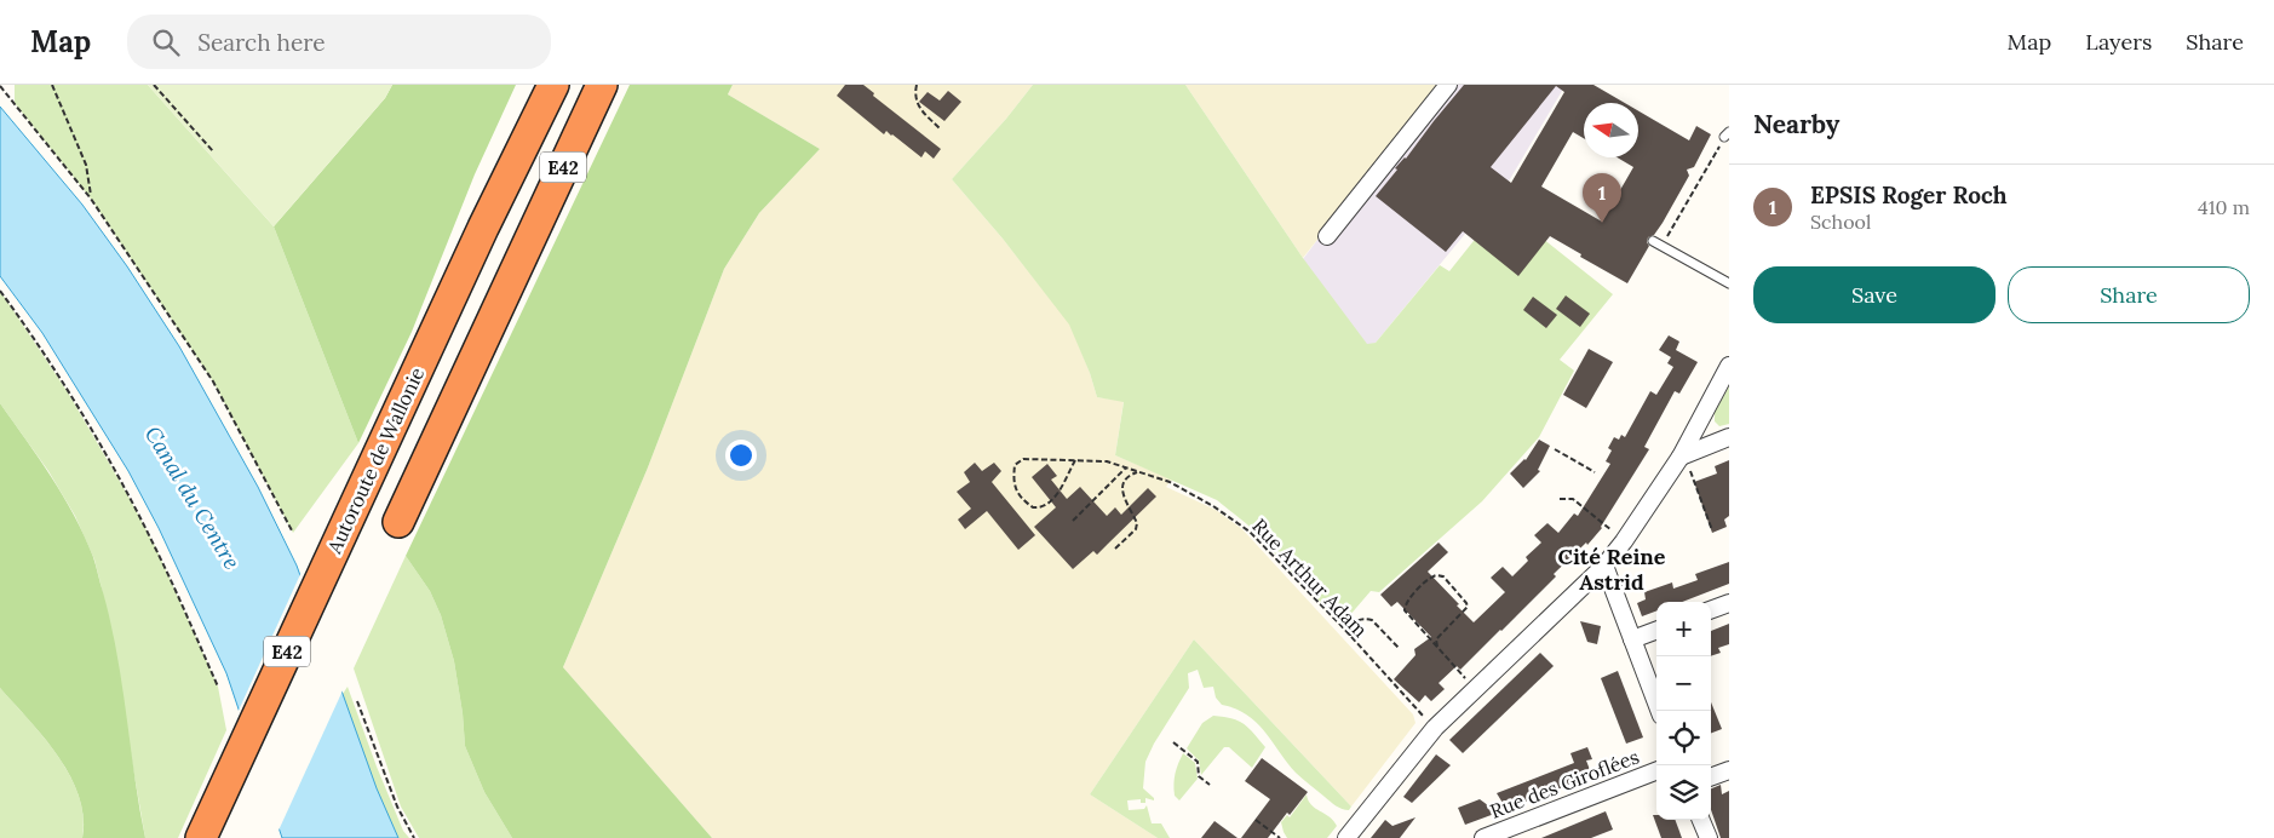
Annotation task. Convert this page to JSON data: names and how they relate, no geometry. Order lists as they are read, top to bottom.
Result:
{
  "streets": {
    "highway": ["E42", "Autoroute de Wallonie"],
    "street": ["Rue des Giroflées"],
    "path": ["Rue Arthur Adam"]
  },
  "districts": ["Cité Reine Astrid"],
  "water": ["Canal du Centre"],
  "north": "left",
  "page": {
    "header": "Map",
    "search": "Search here",
    "nav": ["Map", "Layers", "Share"],
    "heading": "Nearby",
    "list": [
      {
        "mark": "1",
        "name": "EPSIS Roger Roch",
        "note": "School",
        "value": "410 m"
      }
    ],
    "pins": "1",
    "buttons": ["Save", "Share"],
    "map_buttons": ["+", "−"]
  }
}
